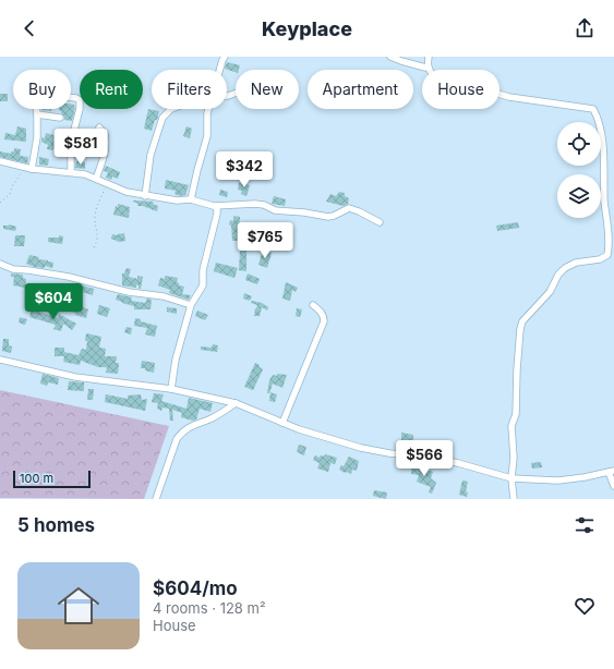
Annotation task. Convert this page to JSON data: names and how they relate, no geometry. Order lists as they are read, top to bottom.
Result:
{
  "scale_bar": "100 m",
  "page": {
    "header": "Keyplace",
    "chip": [
      "Buy",
      "Rent",
      "Filters",
      "New",
      "Apartment",
      "House"
    ],
    "price": [
      "$581",
      "$342",
      "$765",
      "$604",
      "$566"
    ],
    "scale": "100 m",
    "heading": "5 homes",
    "list": [
      {
        "name": "$604/mo",
        "note": "4 rooms · 128 m² · House"
      }
    ]
  }
}
